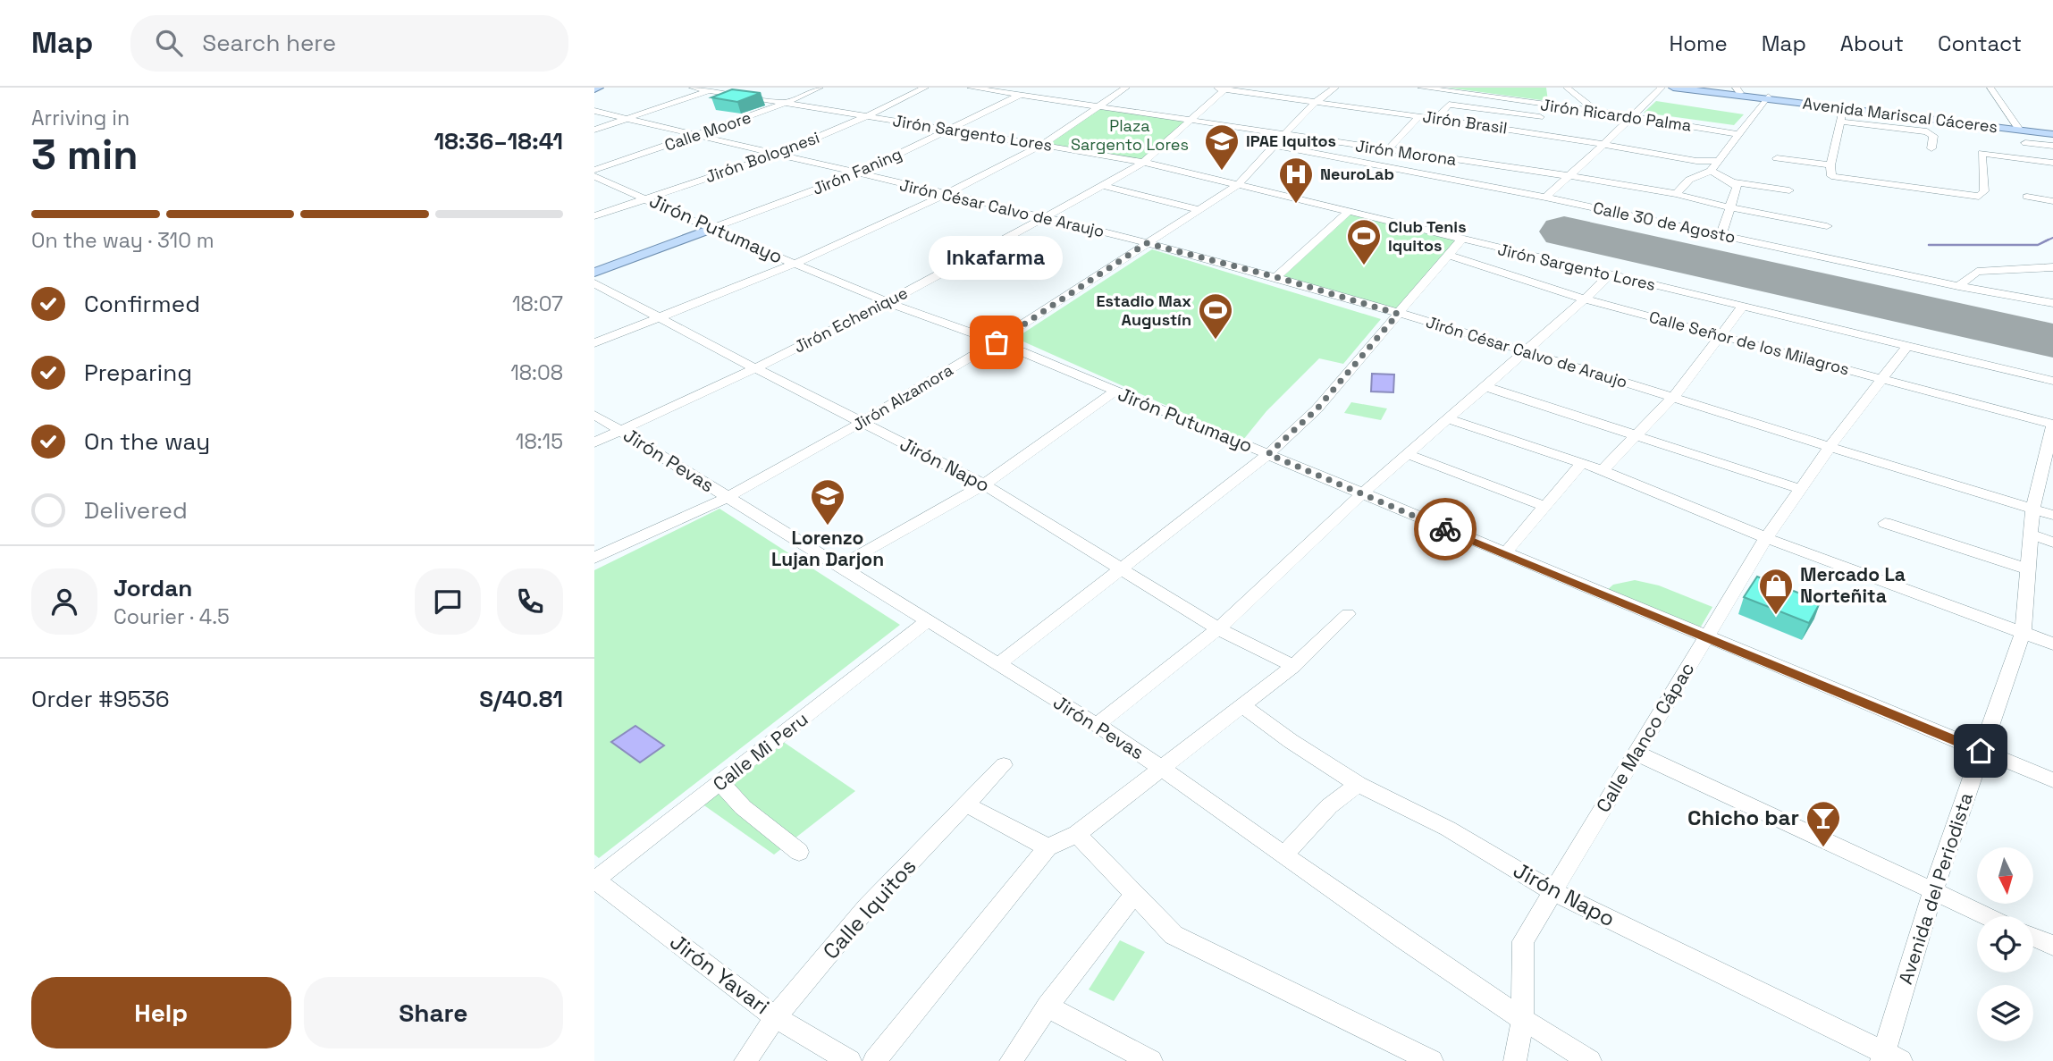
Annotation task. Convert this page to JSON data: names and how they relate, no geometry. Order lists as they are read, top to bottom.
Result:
{
  "streets": {
    "main road": ["Avenida Mariscal Cáceres"],
    "street": [
      "Jirón Ricardo Palma",
      "Jirón Brasil",
      "Calle Moore",
      "Jirón Sargento Lores",
      "Jirón Morona",
      "Jirón Bolognesi",
      "Jirón Faning",
      "Jirón César Calvo de Araujo",
      "Calle 30 de Agosto",
      "Jirón Putumayo",
      "Jirón Echenique",
      "Calle Señor de los Milagros",
      "Jirón Alzamora",
      "Jirón Pevas",
      "Jirón Napo",
      "Calle Manco Cápac",
      "Calle Mi Peru",
      "Avenida del Periodista",
      "Calle Iquitos",
      "Jirón Yavari"
    ]
  },
  "crossings": [
    ["Jirón Brasil", "Jirón Echenique"],
    ["Jirón Brasil", "Jirón Alzamora"],
    ["Calle Moore", "Jirón Sargento Lores"],
    ["Calle Moore", "Jirón César Calvo de Araujo"],
    ["Jirón Sargento Lores", "Jirón Bolognesi"],
    ["Jirón Sargento Lores", "Jirón Faning"],
    ["Jirón Sargento Lores", "Jirón Echenique"],
    ["Jirón Sargento Lores", "Jirón Alzamora"],
    ["Jirón Sargento Lores", "Calle Manco Cápac"],
    ["Jirón Morona", "Jirón Faning"],
    ["Jirón Morona", "Jirón Echenique"],
    ["Jirón Morona", "Jirón Alzamora"],
    ["Jirón Bolognesi", "Jirón César Calvo de Araujo"],
    ["Jirón Bolognesi", "Jirón Putumayo"],
    ["Jirón Faning", "Jirón César Calvo de Araujo"],
    ["Jirón Faning", "Jirón Putumayo"],
    ["Jirón César Calvo de Araujo", "Jirón Echenique"],
    ["Jirón César Calvo de Araujo", "Jirón Alzamora"],
    ["Jirón César Calvo de Araujo", "Calle Manco Cápac"],
    ["Jirón César Calvo de Araujo", "Avenida del Periodista"],
    ["Calle 30 de Agosto", "Jirón Alzamora"],
    ["Jirón Putumayo", "Jirón Echenique"],
    ["Jirón Putumayo", "Jirón Alzamora"],
    ["Jirón Putumayo", "Calle Manco Cápac"],
    ["Jirón Putumayo", "Avenida del Periodista"],
    ["Jirón Echenique", "Jirón Pevas"],
    ["Jirón Echenique", "Jirón Napo"],
    ["Calle Señor de los Milagros", "Calle Manco Cápac"],
    ["Calle Señor de los Milagros", "Avenida del Periodista"],
    ["Jirón Alzamora", "Jirón Pevas"],
    ["Jirón Alzamora", "Jirón Napo"],
    ["Jirón Pevas", "Calle Manco Cápac"],
    ["Jirón Pevas", "Calle Mi Peru"],
    ["Jirón Napo", "Calle Manco Cápac"],
    ["Jirón Napo", "Avenida del Periodista"],
    ["Calle Mi Peru", "Jirón Yavari"],
    ["Calle Iquitos", "Jirón Yavari"]
  ],
  "parks": ["Plaza Sargento Lores"],
  "places": {
    "school or university": ["IPAE Iquitos", "Lorenzo Lujan Darjon"],
    "hospital": ["NeuroLab"],
    "sports": ["Club Tenis Iquitos", "Estadio Max Augustín"],
    "other": ["Inkafarma"],
    "shop": ["Mercado La Norteñita"],
    "bar": ["Chicho bar"]
  },
  "north": "bottom",
  "page": {
    "header": "Map",
    "search": "Search here",
    "nav": [
      "Home",
      "Map",
      "About",
      "Contact"
    ],
    "heading": ["3 min", "Arriving in", "18:36–18:41"],
    "panel": [
      "Jordan",
      "Courier · 4.5",
      "Order #9536",
      "S/40.81"
    ],
    "bar": "On the way · 310 m",
    "bubble": "Inkafarma",
    "list": [
      ["Confirmed", "18:07"],
      ["Preparing", "18:08"],
      ["On the way", "18:15"],
      "Delivered"
    ],
    "buttons": ["Help", "Share"]
  }
}
